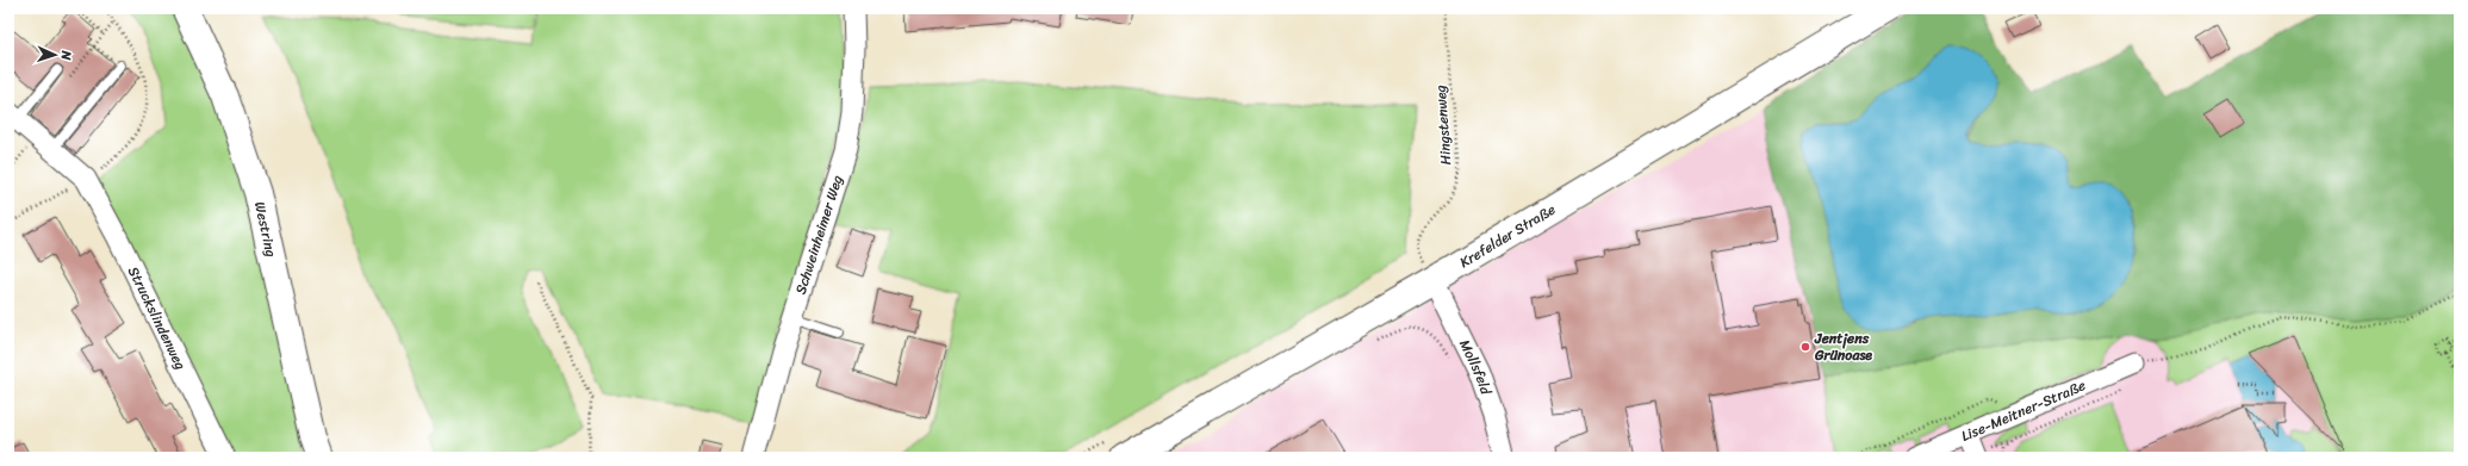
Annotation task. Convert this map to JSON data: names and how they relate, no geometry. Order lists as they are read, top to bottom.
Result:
{
  "streets": {
    "main road": ["Westring", "Krefelder Straße"],
    "street": [
      "Schweinheimer Weg",
      "Struckslindenweg",
      "Mollsfeld",
      "Lise-Meitner-Straße"
    ],
    "path": ["Hingstenweg"]
  },
  "crossings": [
    ["Hingstenweg", "Krefelder Straße"],
    ["Hingstenweg", "Mollsfeld"],
    ["Krefelder Straße", "Mollsfeld"]
  ],
  "places": ["Jentjens Grünoase"],
  "north": "right"
}
